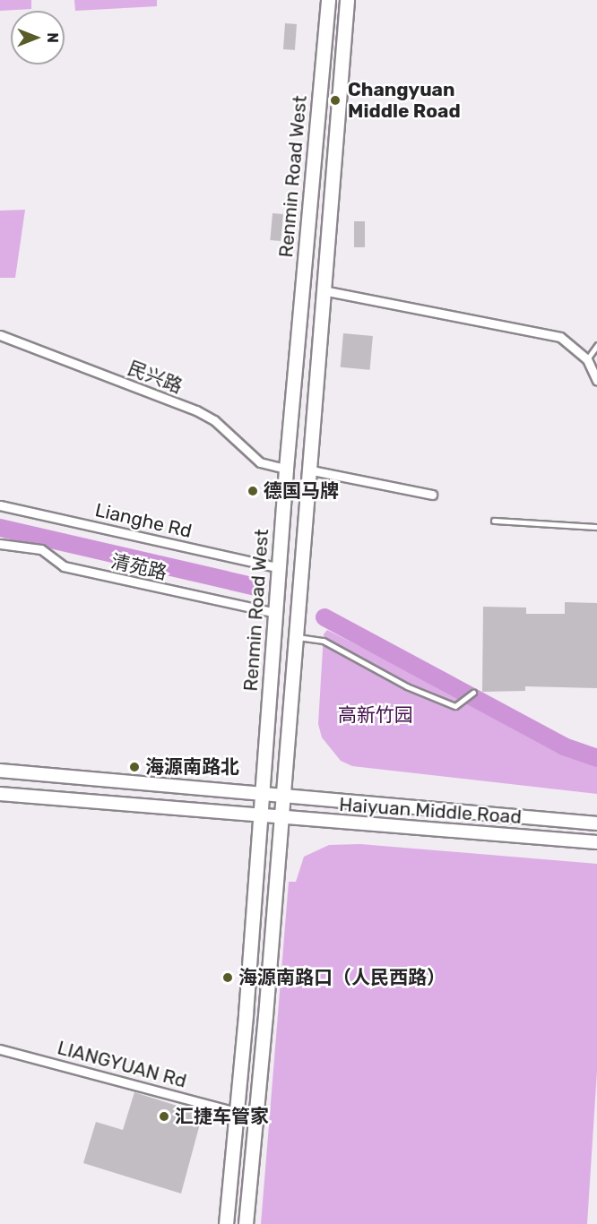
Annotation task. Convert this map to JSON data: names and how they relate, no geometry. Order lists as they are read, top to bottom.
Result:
{
  "streets": {
    "main road": ["Renmin Road West", "Haiyuan Middle Road"],
    "street": [
      "民兴路",
      "Lianghe Rd",
      "清苑路",
      "LIANGYUAN Rd"
    ]
  },
  "crossings": [
    ["Renmin Road West", "民兴路"],
    ["Renmin Road West", "Lianghe Rd"],
    ["Renmin Road West", "清苑路"],
    ["Renmin Road West", "Haiyuan Middle Road"],
    ["Renmin Road West", "LIANGYUAN Rd"]
  ],
  "parks": ["高新竹园"],
  "places": [
    "Changyuan Middle Road",
    "德国马牌",
    "海源南路北",
    "海源南路口（人民西路）",
    "汇捷车管家"
  ],
  "north": "right"
}
